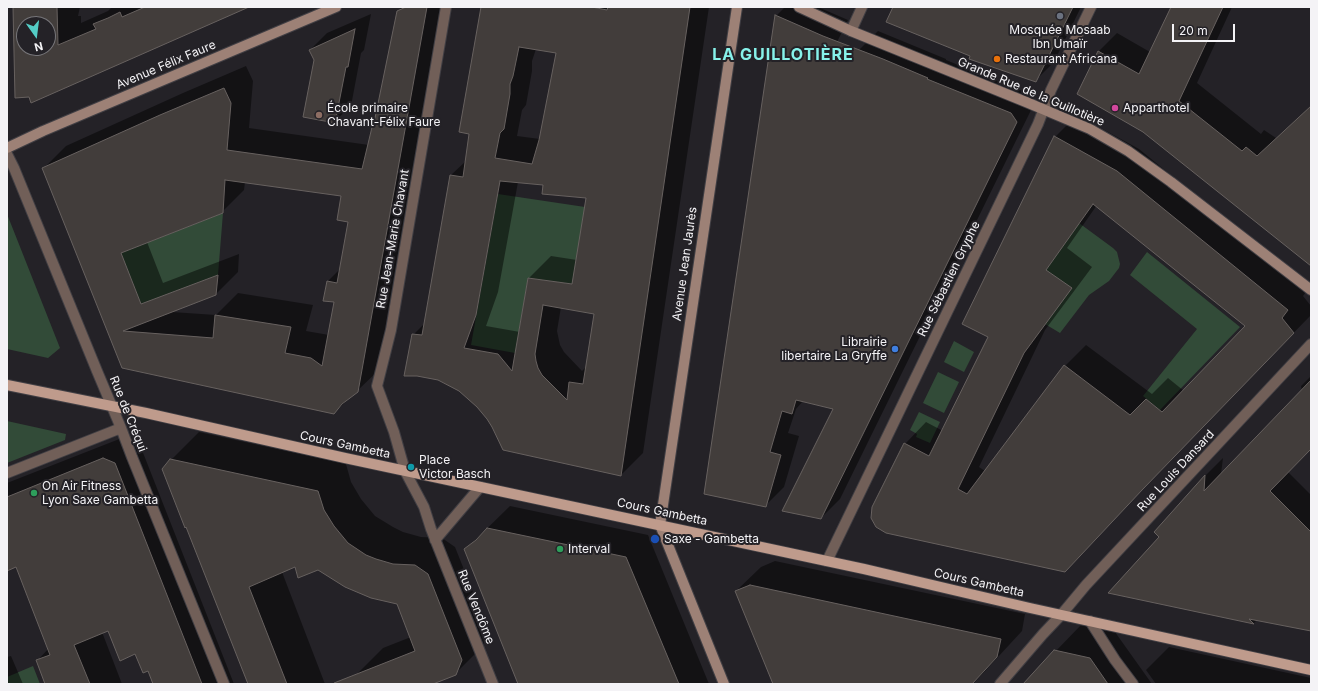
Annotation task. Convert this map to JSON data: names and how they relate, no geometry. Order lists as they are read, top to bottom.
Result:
{
  "streets": {
    "main road": [
      "Avenue Félix Faure",
      "Grande Rue de la Guillotière",
      "Avenue Jean Jaurès",
      "Cours Gambetta"
    ],
    "street": [
      "Rue Jean-Marie Chavant",
      "Rue Sébastien Gryphe",
      "Rue de Créqui",
      "Rue Louis Dansard",
      "Rue Vendôme"
    ]
  },
  "crossings": [
    ["Grande Rue de la Guillotière", "Rue Sébastien Gryphe"],
    ["Rue Jean-Marie Chavant", "Cours Gambetta"],
    ["Rue Jean-Marie Chavant", "Rue Vendôme"],
    ["Avenue Jean Jaurès", "Cours Gambetta"],
    ["Rue Sébastien Gryphe", "Cours Gambetta"],
    ["Rue de Créqui", "Cours Gambetta"],
    ["Cours Gambetta", "Rue Louis Dansard"],
    ["Cours Gambetta", "Rue Vendôme"]
  ],
  "districts": ["LA GUILLOTIÈRE"],
  "places": [
    "Mosquée Mosaab Ibn Umaïr",
    "Restaurant Africana",
    "Apparthotel",
    "École primaire Chavant-Félix Faure",
    "Librairie libertaire La Gryffe",
    "Place Victor Basch",
    "On Air Fitness Lyon Saxe Gambetta",
    "Saxe - Gambetta",
    "Interval"
  ],
  "scale_bar": "20 m",
  "north": "bottom"
}
